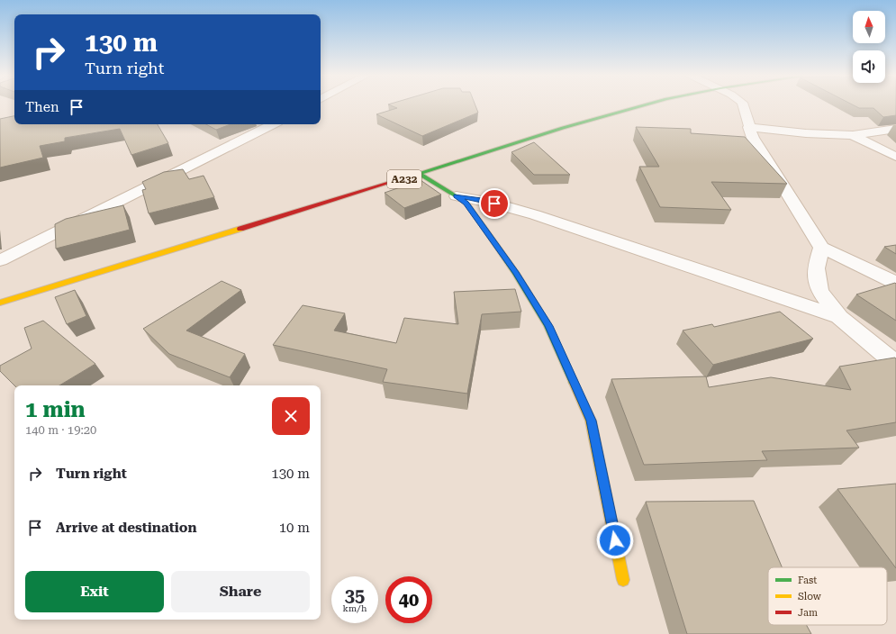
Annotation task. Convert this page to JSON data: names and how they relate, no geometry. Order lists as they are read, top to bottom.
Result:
{
  "streets": {
    "main road": ["A232"]
  },
  "legend": ["Fast", "Slow", "Jam"],
  "north": "top",
  "page": {
    "turn": ["130 m", "Turn right"],
    "then": "Then",
    "heading": ["1 min", "140 m · 19:20"],
    "list": [
      {
        "name": "Turn right",
        "value": "130 m"
      },
      {
        "name": "Arrive at destination",
        "value": "10 m"
      }
    ],
    "buttons": ["Exit", "Share"],
    "speed": "35 km/h",
    "limit": "40"
  }
}
